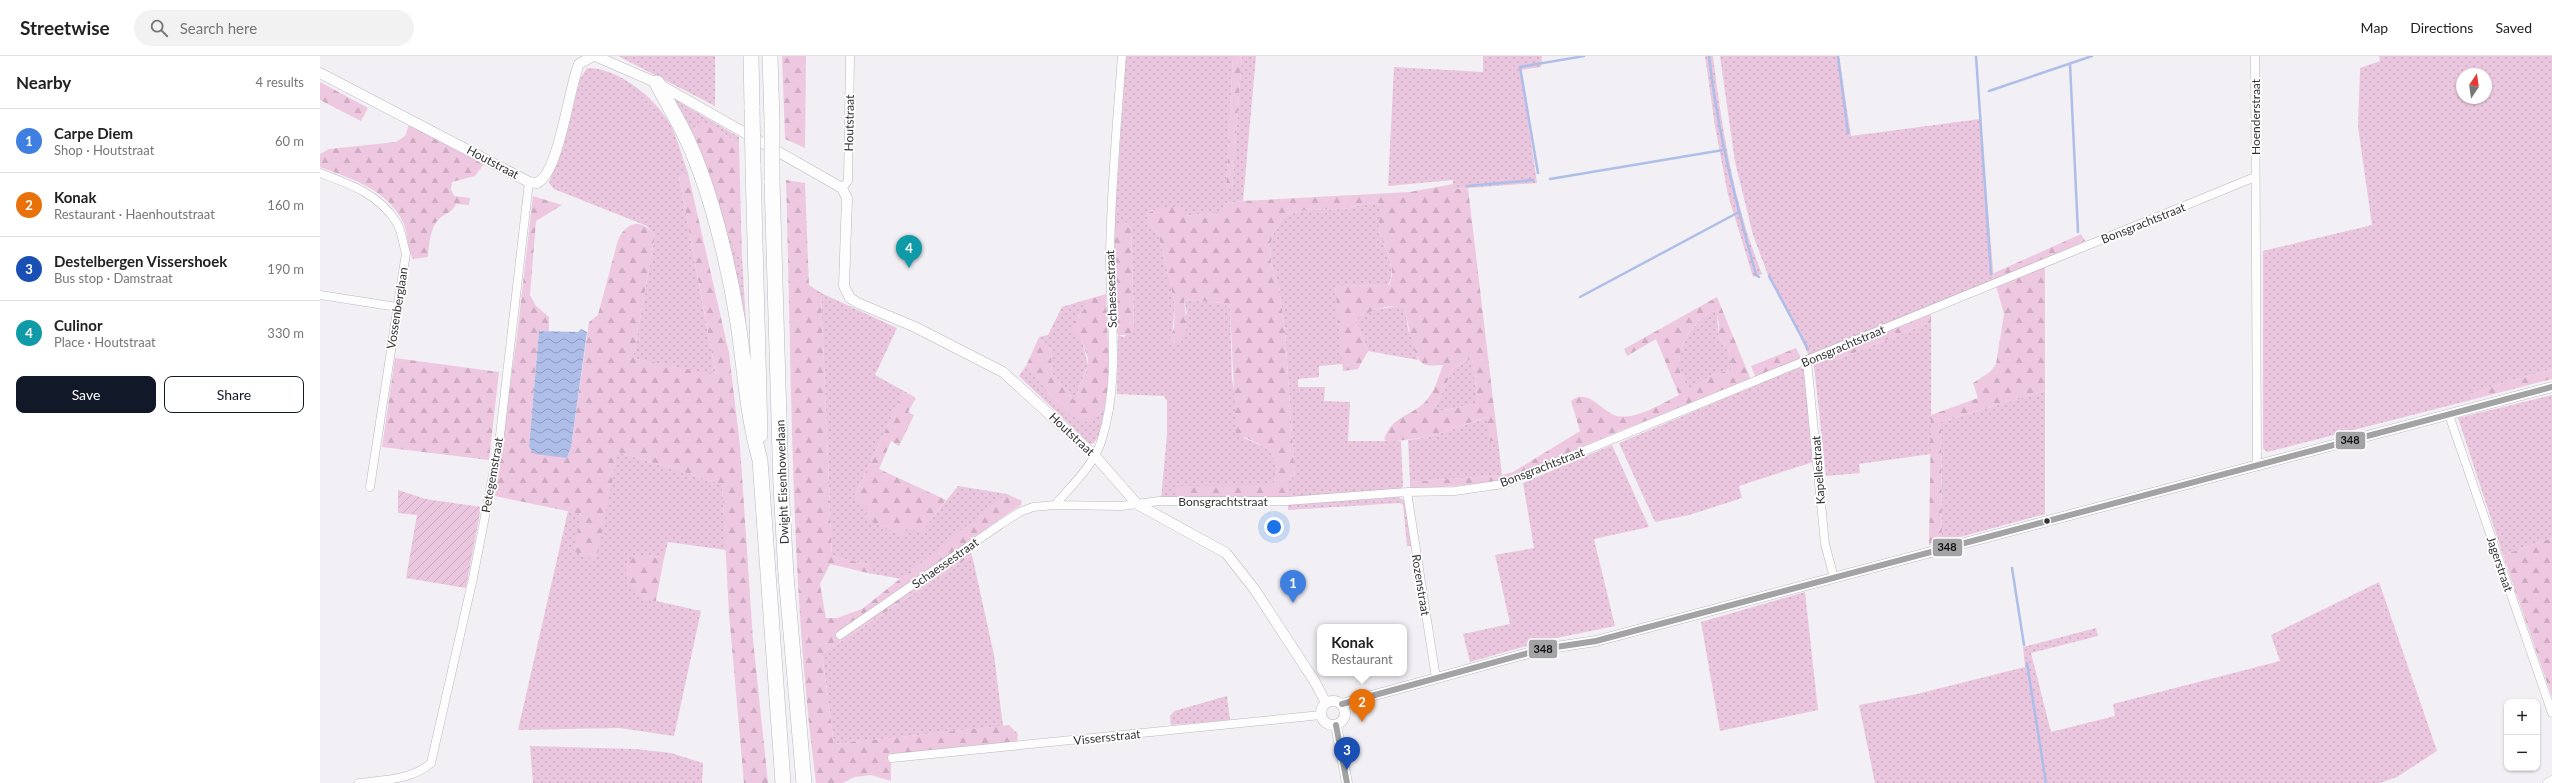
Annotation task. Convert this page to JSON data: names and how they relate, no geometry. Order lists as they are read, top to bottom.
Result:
{
  "streets": {
    "highway": ["Dwight Eisenhowerlaan"],
    "street": [
      "Hoenderstraat",
      "Houtstraat",
      "Bonsgrachtstraat",
      "Schaessestraat",
      "Vossenberglaan",
      "Kapellestraat",
      "Petegemstraat",
      "Jagerstraat",
      "Rozenstraat",
      "Vissersstraat"
    ]
  },
  "crossings": [
    ["Hoenderstraat", "Bonsgrachtstraat"],
    ["Houtstraat", "Bonsgrachtstraat"],
    ["Houtstraat", "Schaessestraat"],
    ["Houtstraat", "Petegemstraat"],
    ["Houtstraat", "Vissersstraat"],
    ["Bonsgrachtstraat", "Schaessestraat"],
    ["Bonsgrachtstraat", "Kapellestraat"],
    ["Bonsgrachtstraat", "Rozenstraat"]
  ],
  "lines": ["transit line 348"],
  "north": "top",
  "page": {
    "header": "Streetwise",
    "search": "Search here",
    "nav": ["Map", "Directions", "Saved"],
    "heading": ["Nearby", "4 results"],
    "list": [
      {
        "mark": "1",
        "name": "Carpe Diem",
        "note": "Shop · Houtstraat",
        "value": "60 m"
      },
      {
        "mark": "2",
        "name": "Konak",
        "note": "Restaurant · Haenhoutstraat",
        "value": "160 m"
      },
      {
        "mark": "3",
        "name": "Destelbergen Vissershoek",
        "note": "Bus stop · Damstraat",
        "value": "190 m"
      },
      {
        "mark": "4",
        "name": "Culinor",
        "note": "Place · Houtstraat",
        "value": "330 m"
      }
    ],
    "pins": [
      "4",
      "1",
      "2",
      "3"
    ],
    "buttons": ["Save", "Share"],
    "popup": ["Konak", "Restaurant"],
    "map_buttons": ["+", "−"]
  }
}
